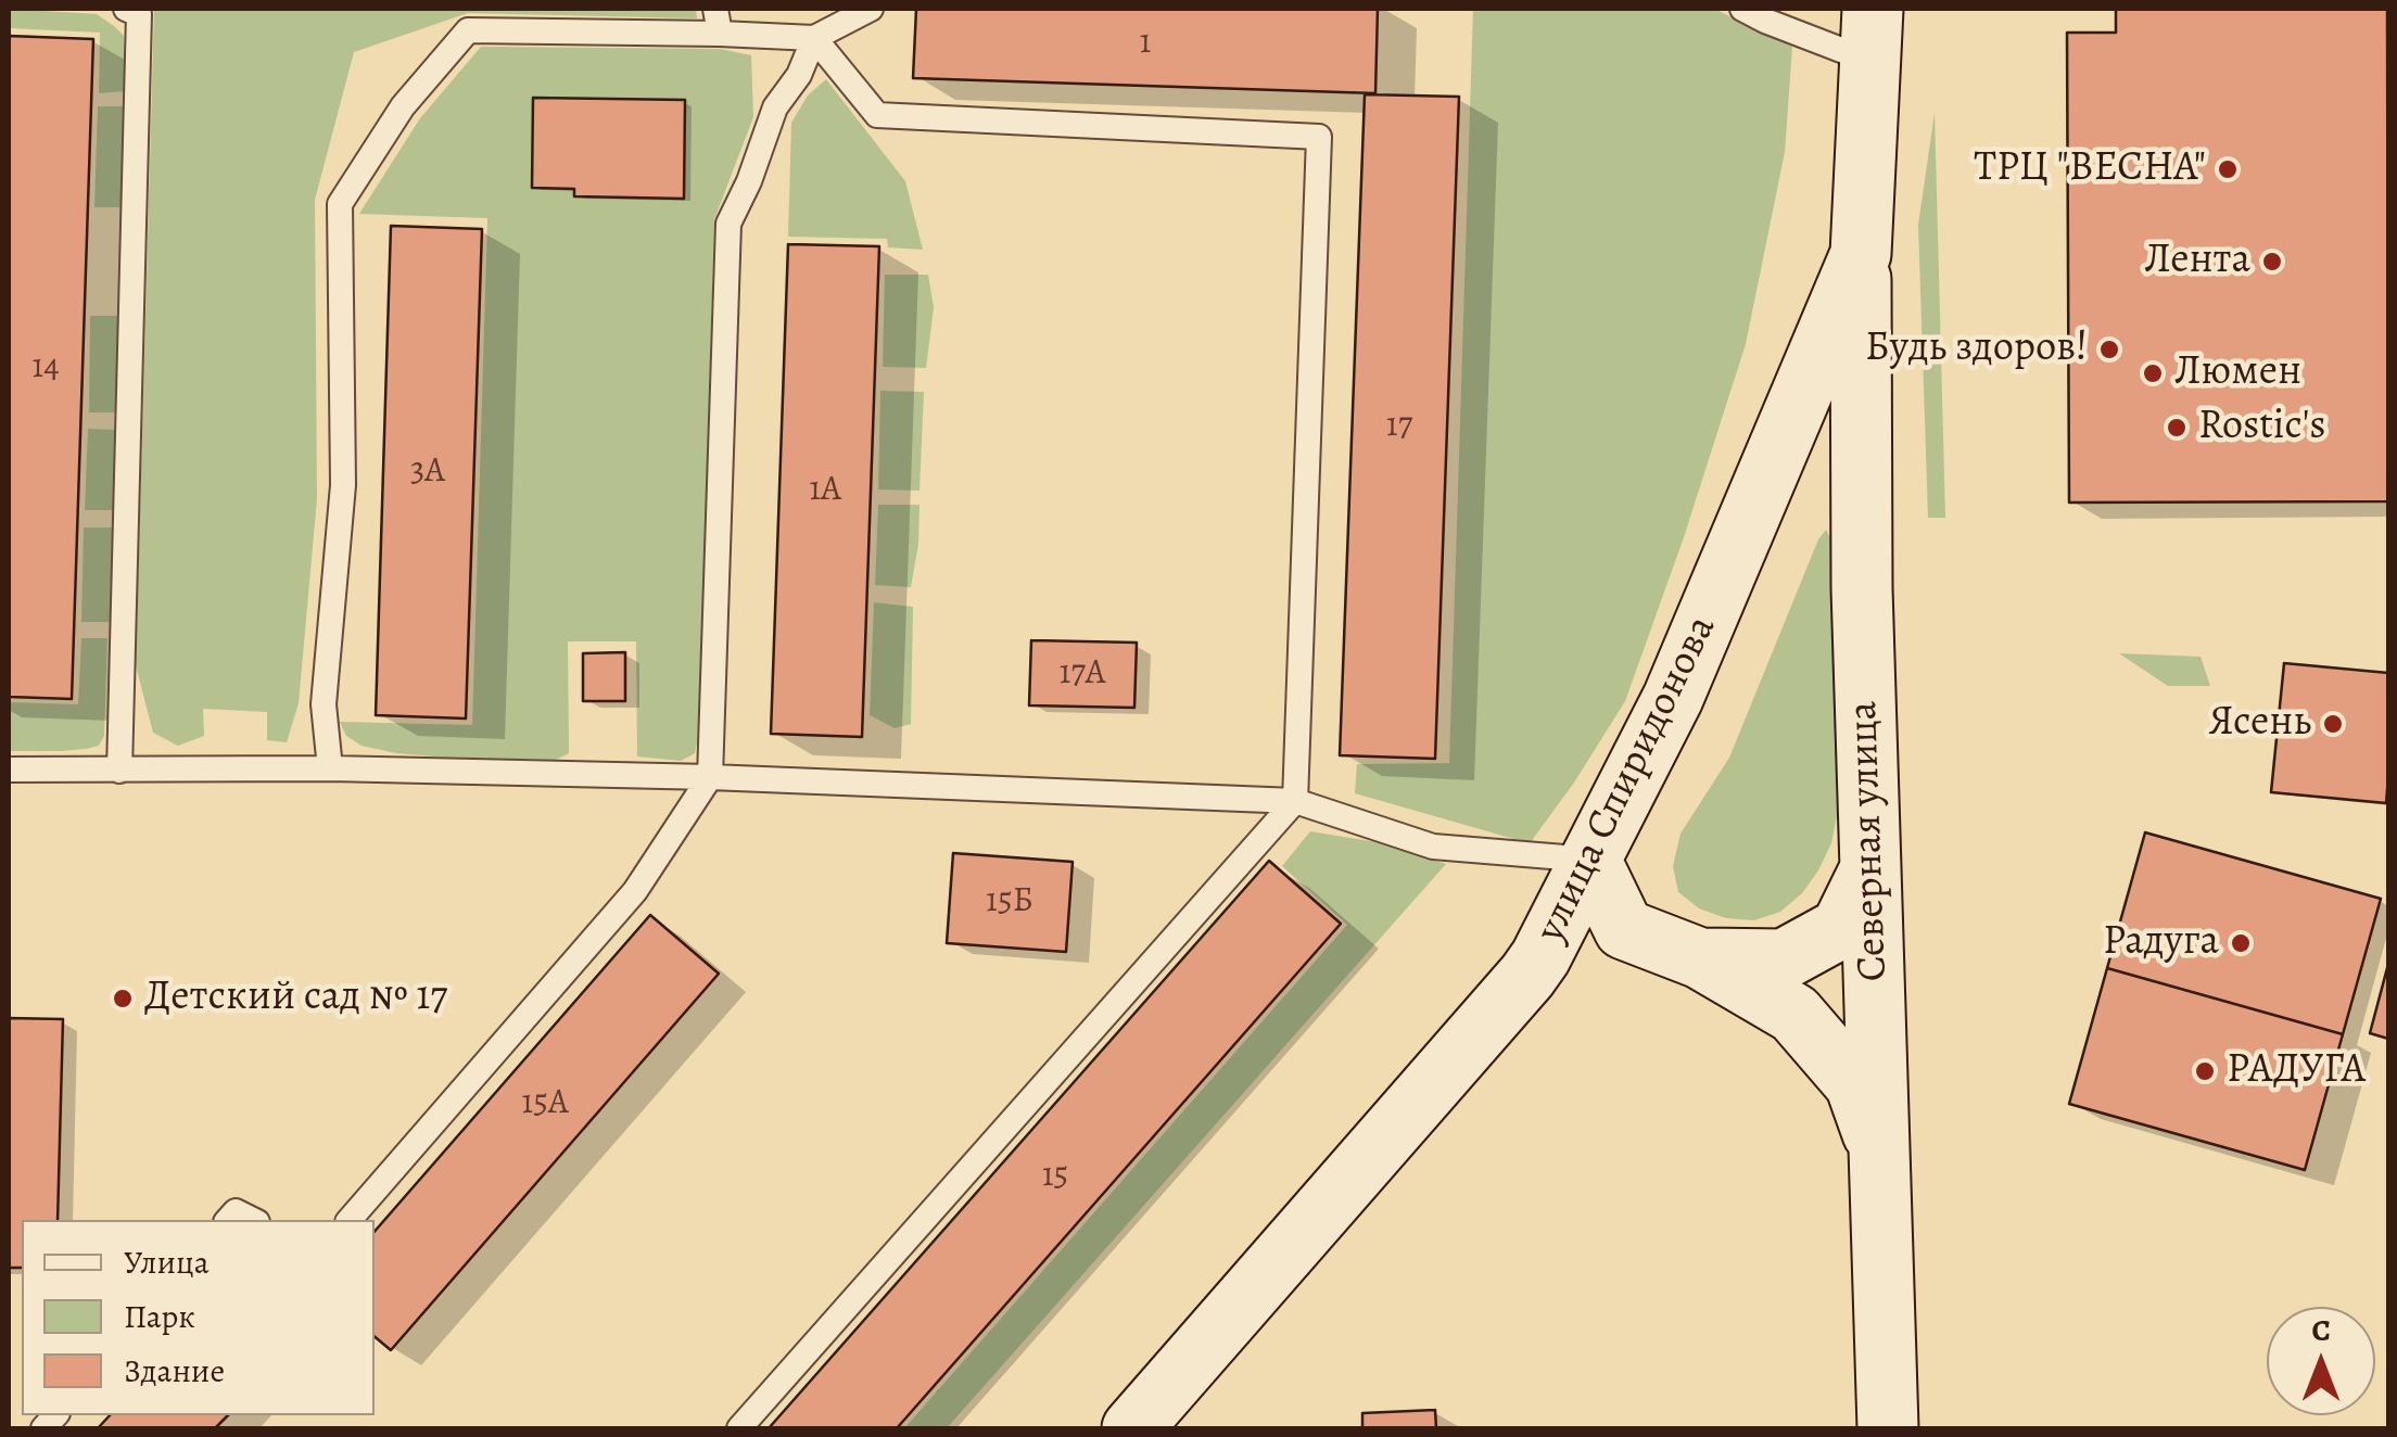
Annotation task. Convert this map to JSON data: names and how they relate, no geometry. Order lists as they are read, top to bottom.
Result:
{
  "streets": {
    "street": ["улица Спиридонова", "Северная улица"]
  },
  "crossings": [
    ["улица Спиридонова", "Северная улица"]
  ],
  "places": [
    "ТРЦ \"ВЕСНА\"",
    "Лента",
    "Будь здоров!",
    "Люмен",
    "Rostic's",
    "Ясень",
    "Радуга",
    "Детский сад № 17",
    "РАДУГА"
  ],
  "house_numbers": [
    "1",
    "14",
    "17",
    "3А",
    "1А",
    "17А",
    "15Б",
    "15А",
    "15"
  ],
  "legend": ["Улица", "Парк", "Здание"],
  "north": "top"
}
